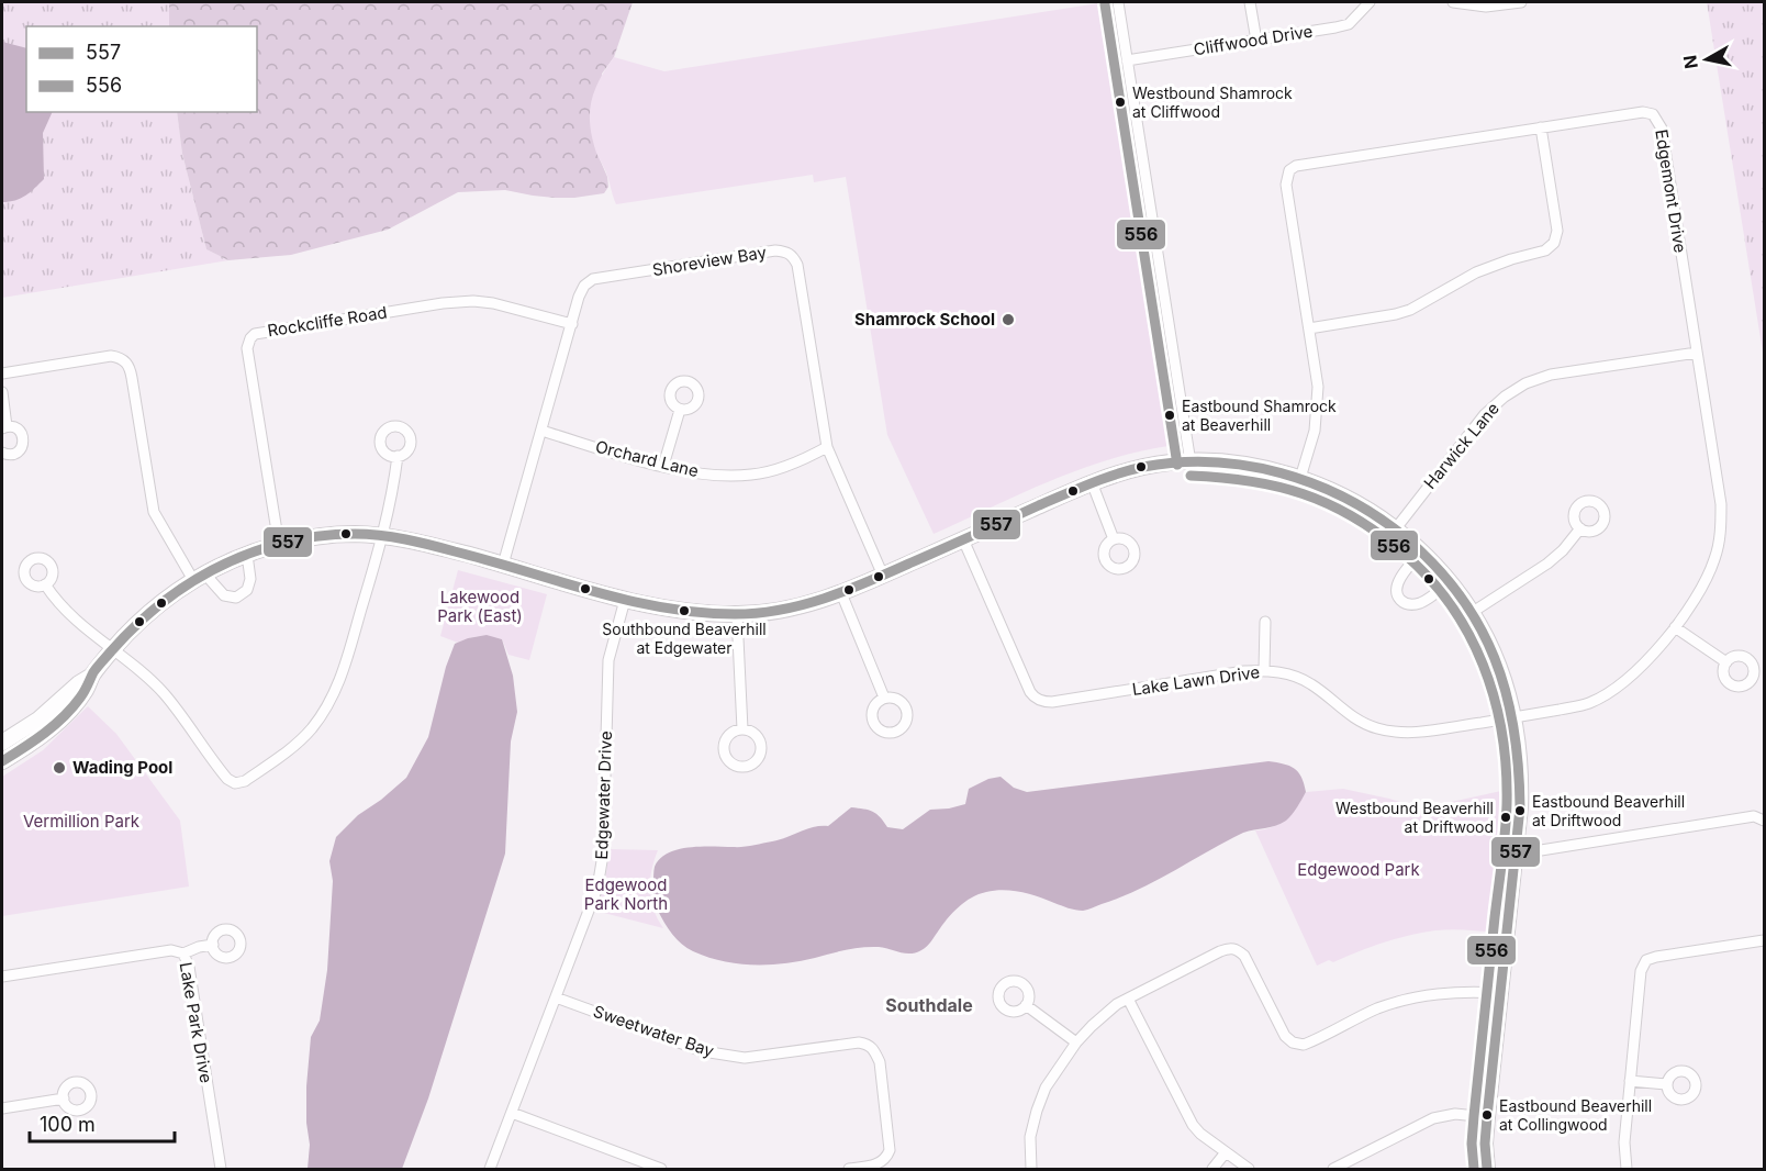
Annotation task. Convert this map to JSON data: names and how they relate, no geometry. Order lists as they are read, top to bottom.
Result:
{
  "streets": {
    "street": [
      "Cliffwood Drive",
      "Edgemont Drive",
      "Shoreview Bay",
      "Rockcliffe Road",
      "Harwick Lane",
      "Orchard Lane",
      "Lake Lawn Drive",
      "Edgewater Drive",
      "Lake Park Drive",
      "Sweetwater Bay"
    ]
  },
  "crossings": [
    ["Edgemont Drive", "Harwick Lane"],
    ["Edgemont Drive", "Lake Lawn Drive"],
    ["Shoreview Bay", "Rockcliffe Road"],
    ["Shoreview Bay", "Orchard Lane"],
    ["Edgewater Drive", "Sweetwater Bay"]
  ],
  "districts": ["Southdale"],
  "parks": [
    "Lakewood Park (East)",
    "Vermillion Park",
    "Edgewood Park",
    "Edgewood Park North"
  ],
  "places": [
    "Westbound Shamrock at Cliffwood",
    "Shamrock School",
    "Eastbound Shamrock at Beaverhill",
    "Southbound Beaverhill at Edgewater",
    "Wading Pool",
    "Eastbound Beaverhill at Driftwood",
    "Westbound Beaverhill at Driftwood",
    "Eastbound Beaverhill at Collingwood"
  ],
  "lines": ["transit line 556", "transit line 557"],
  "legend": ["557", "556"],
  "scale_bar": "100 m",
  "north": "left"
}
